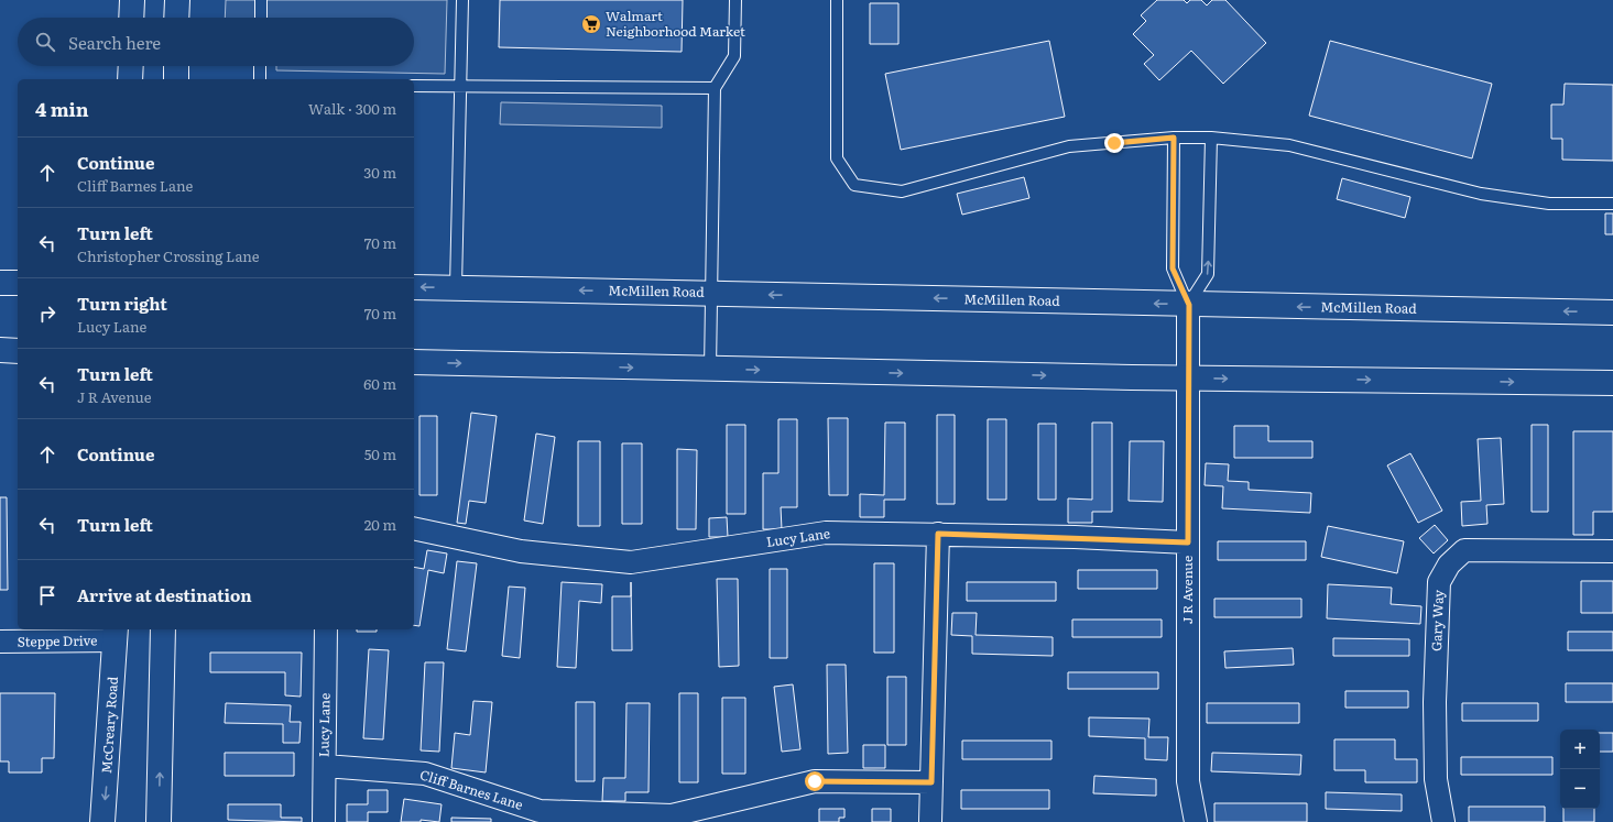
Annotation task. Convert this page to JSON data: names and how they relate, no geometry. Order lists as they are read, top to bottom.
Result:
{
  "streets": {
    "main road": ["McMillen Road", "McCreary Road"],
    "street": [
      "Lucy Lane",
      "J R Avenue",
      "Gary Way",
      "Steppe Drive",
      "Cliff Barnes Lane"
    ]
  },
  "crossings": [
    ["McMillen Road", "J R Avenue"],
    ["Lucy Lane", "J R Avenue"],
    ["Lucy Lane", "Cliff Barnes Lane"],
    ["Steppe Drive", "McCreary Road"]
  ],
  "places": {
    "supermarket": ["Walmart Neighborhood Market"]
  },
  "page": {
    "search": "Search here",
    "heading": ["4 min", "Walk · 300 m"],
    "list": [
      ["Continue", "Cliff Barnes Lane", "30 m"],
      ["Turn left", "Christopher Crossing Lane", "70 m"],
      ["Turn right", "Lucy Lane", "70 m"],
      ["Turn left", "J R Avenue", "60 m"],
      ["Continue", "50 m"],
      ["Turn left", "20 m"],
      "Arrive at destination"
    ],
    "map_buttons": ["+", "−"]
  }
}
